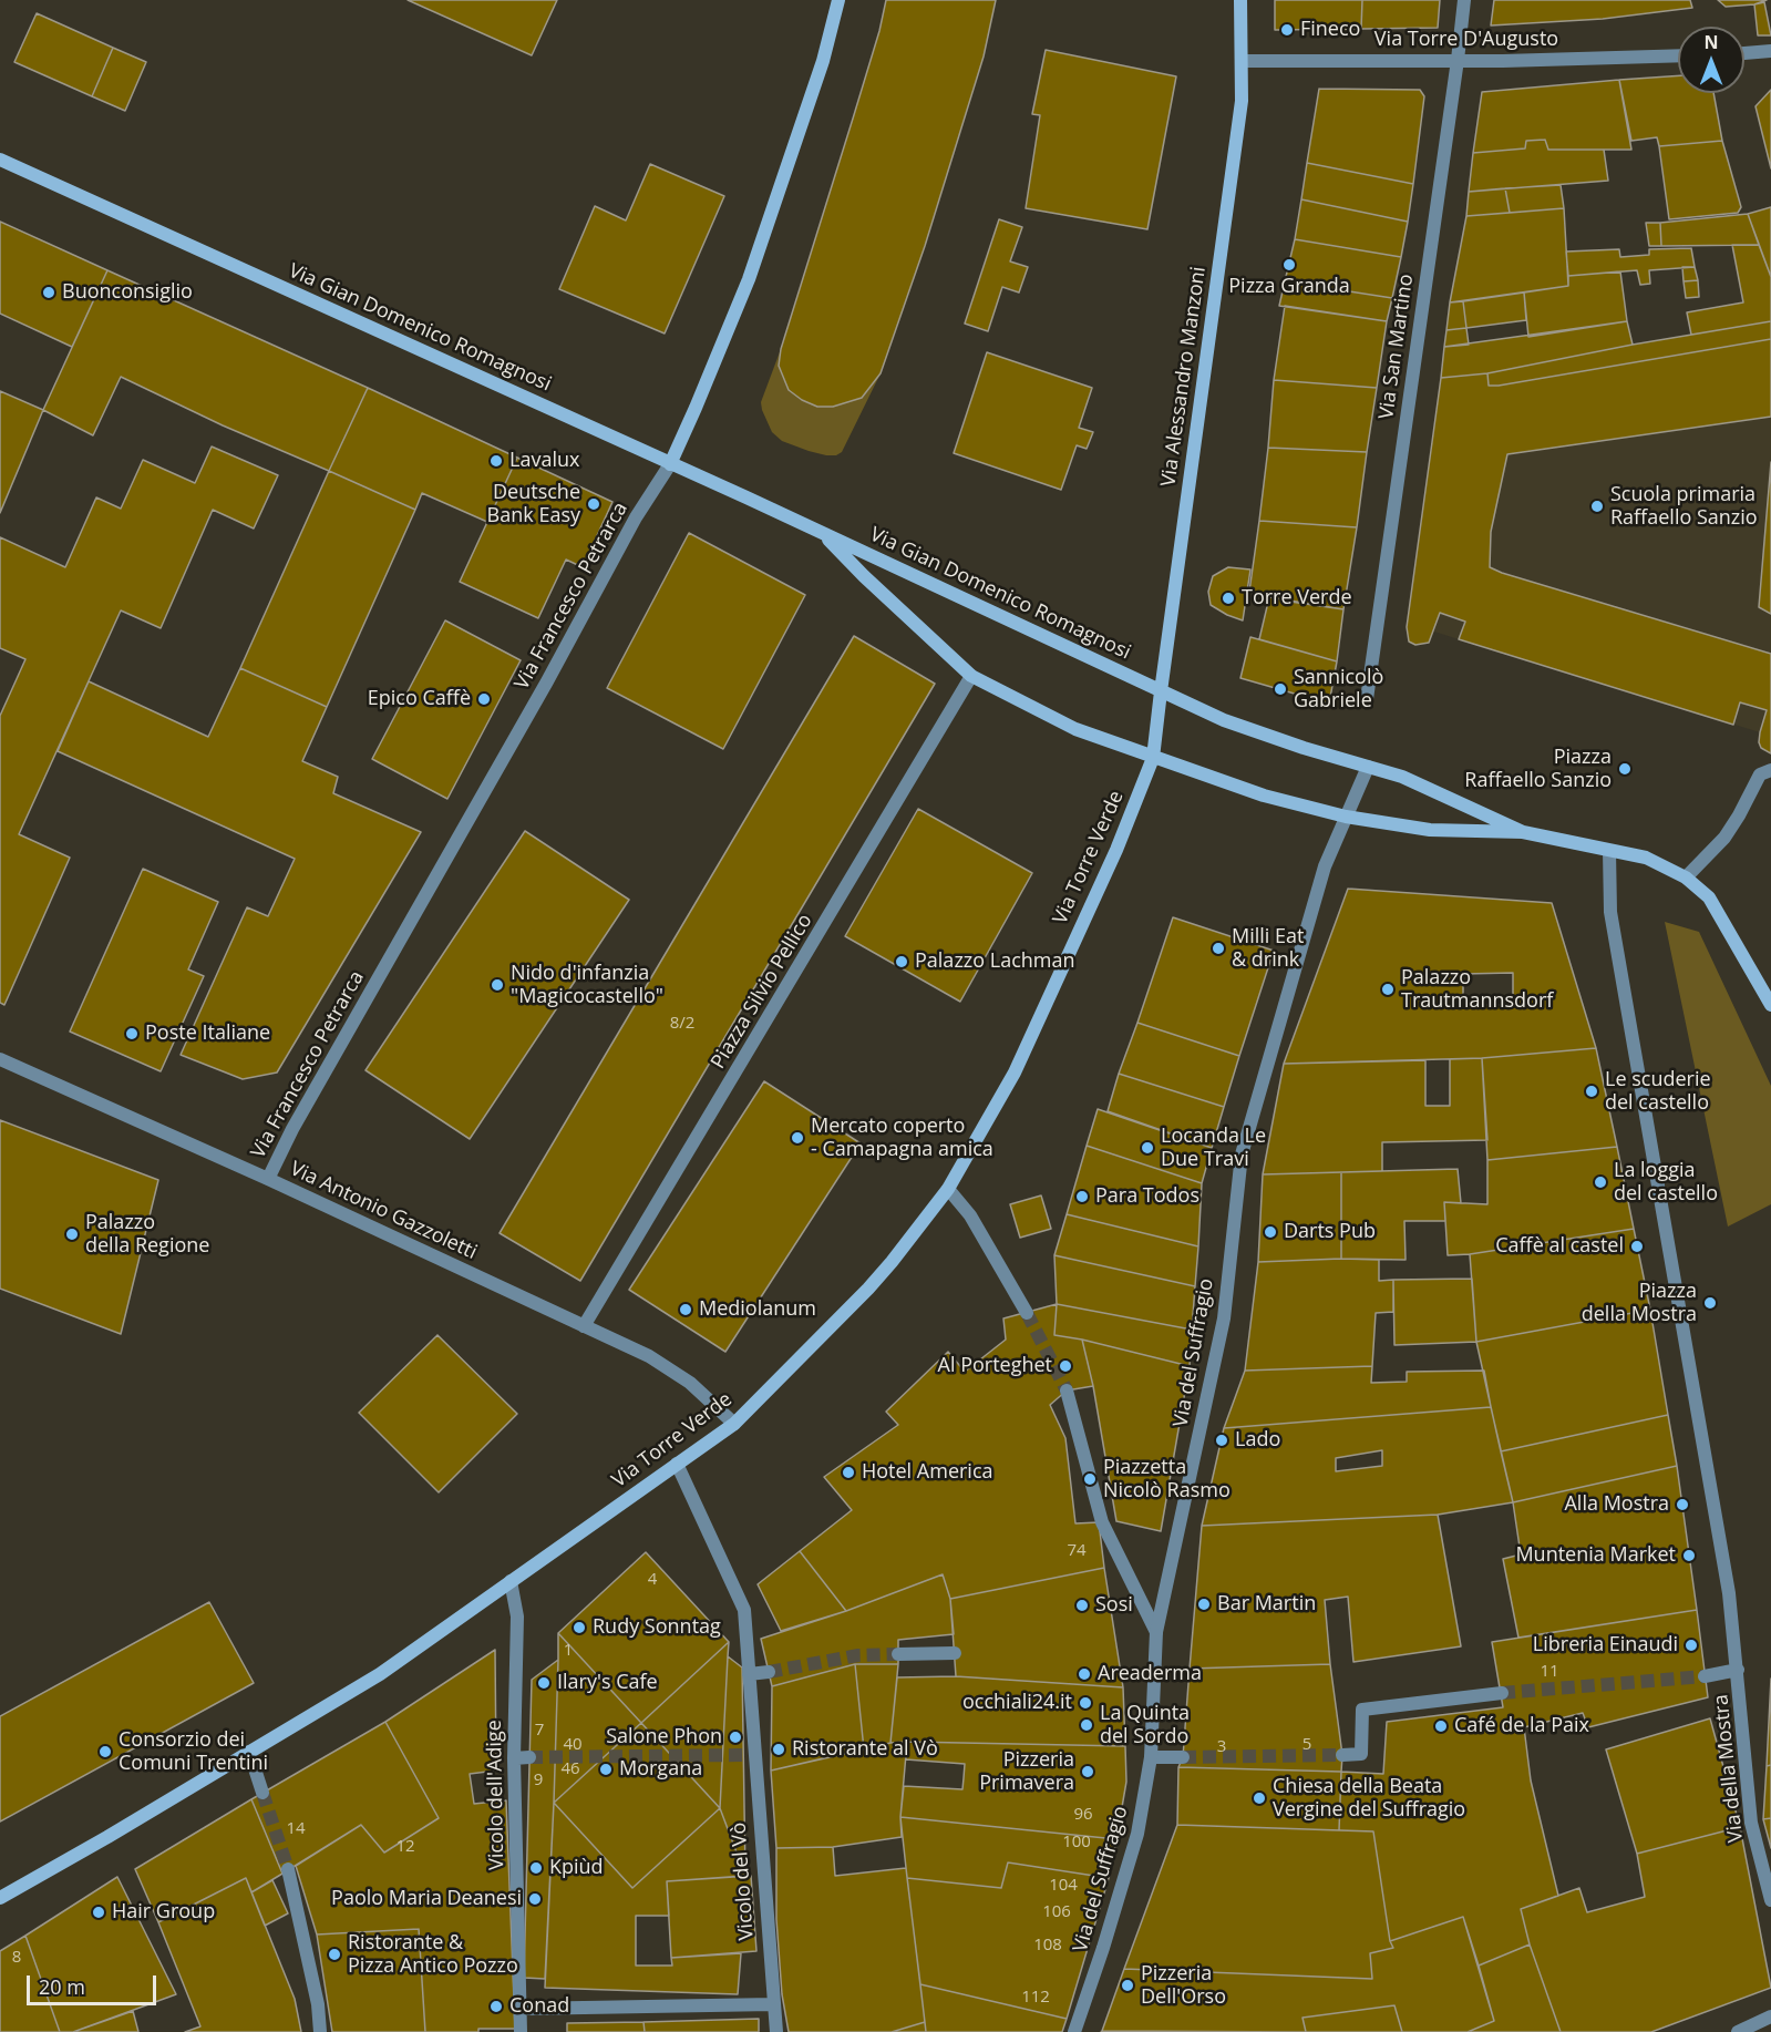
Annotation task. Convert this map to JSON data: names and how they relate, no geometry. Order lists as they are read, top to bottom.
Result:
{
  "streets": {
    "main road": [
      "Via Gian Domenico Romagnosi",
      "Via Alessandro Manzoni",
      "Via Francesco Petrarca",
      "Via Torre Verde"
    ],
    "street": [
      "Via Torre D'Augusto",
      "Via San Martino",
      "Piazza Silvio Pellico",
      "Via Antonio Gazzoletti",
      "Via del Suffragio",
      "Via della Mostra",
      "Vicolo dell'Adige",
      "Vicolo del Vò"
    ]
  },
  "crossings": [
    ["Via Torre D'Augusto", "Via San Martino"],
    ["Via Torre D'Augusto", "Via Alessandro Manzoni"],
    ["Via Gian Domenico Romagnosi", "Via Alessandro Manzoni"],
    ["Via Gian Domenico Romagnosi", "Via Francesco Petrarca"],
    ["Via Gian Domenico Romagnosi", "Via Torre Verde"],
    ["Via Gian Domenico Romagnosi", "Piazza Silvio Pellico"],
    ["Via Alessandro Manzoni", "Via Torre Verde"],
    ["Via Francesco Petrarca", "Via Antonio Gazzoletti"],
    ["Via Torre Verde", "Via Antonio Gazzoletti"],
    ["Via Torre Verde", "Vicolo dell'Adige"],
    ["Via Torre Verde", "Vicolo del Vò"],
    ["Piazza Silvio Pellico", "Via Antonio Gazzoletti"]
  ],
  "places": [
    "Fineco",
    "Pizza Granda",
    "Buonconsiglio",
    "Lavalux",
    "Deutsche Bank Easy",
    "Scuola primaria Raffaello Sanzio",
    "Torre Verde",
    "Sannicolò Gabriele",
    "Epico Caffè",
    "Piazza Raffaello Sanzio",
    "Milli Eat & drink",
    "Palazzo Lachman",
    "Nido d'infanzia \"Magicocastello\"",
    "Palazzo Trautmannsdorf",
    "Poste Italiane",
    "Le scuderie del castello",
    "Mercato coperto - Camapagna amica",
    "Locanda Le Due Travi",
    "La loggia del castello",
    "Para Todos",
    "Darts Pub",
    "Palazzo della Regione",
    "Caffè al castel",
    "Piazza della Mostra",
    "Mediolanum",
    "Al Porteghet",
    "Lado",
    "Hotel America",
    "Piazzetta Nicolò Rasmo",
    "Alla Mostra",
    "Muntenia Market",
    "Bar Martin",
    "Sosi",
    "Rudy Sonntag",
    "Libreria Einaudi",
    "Areaderma",
    "Ilary's Cafe",
    "occhiali24.it",
    "La Quinta del Sordo",
    "Café de la Paix",
    "Salone Phon",
    "Ristorante al Vò",
    "Consorzio dei Comuni Trentini",
    "Morgana",
    "Pizzeria Primavera",
    "Chiesa della Beata Vergine del Suffragio",
    "Kpiùd",
    "Paolo Maria Deanesi",
    "Hair Group",
    "Ristorante & Pizza Antico Pozzo",
    "Pizzeria Dell'Orso",
    "Conad"
  ],
  "house_numbers": [
    "8/2",
    "74",
    "4",
    "1",
    "11",
    "7",
    "40",
    "5",
    "3",
    "46",
    "9",
    "96",
    "14",
    "100",
    "12",
    "104",
    "106",
    "108",
    "8",
    "112"
  ],
  "scale_bar": "20 m",
  "north": "top"
}
